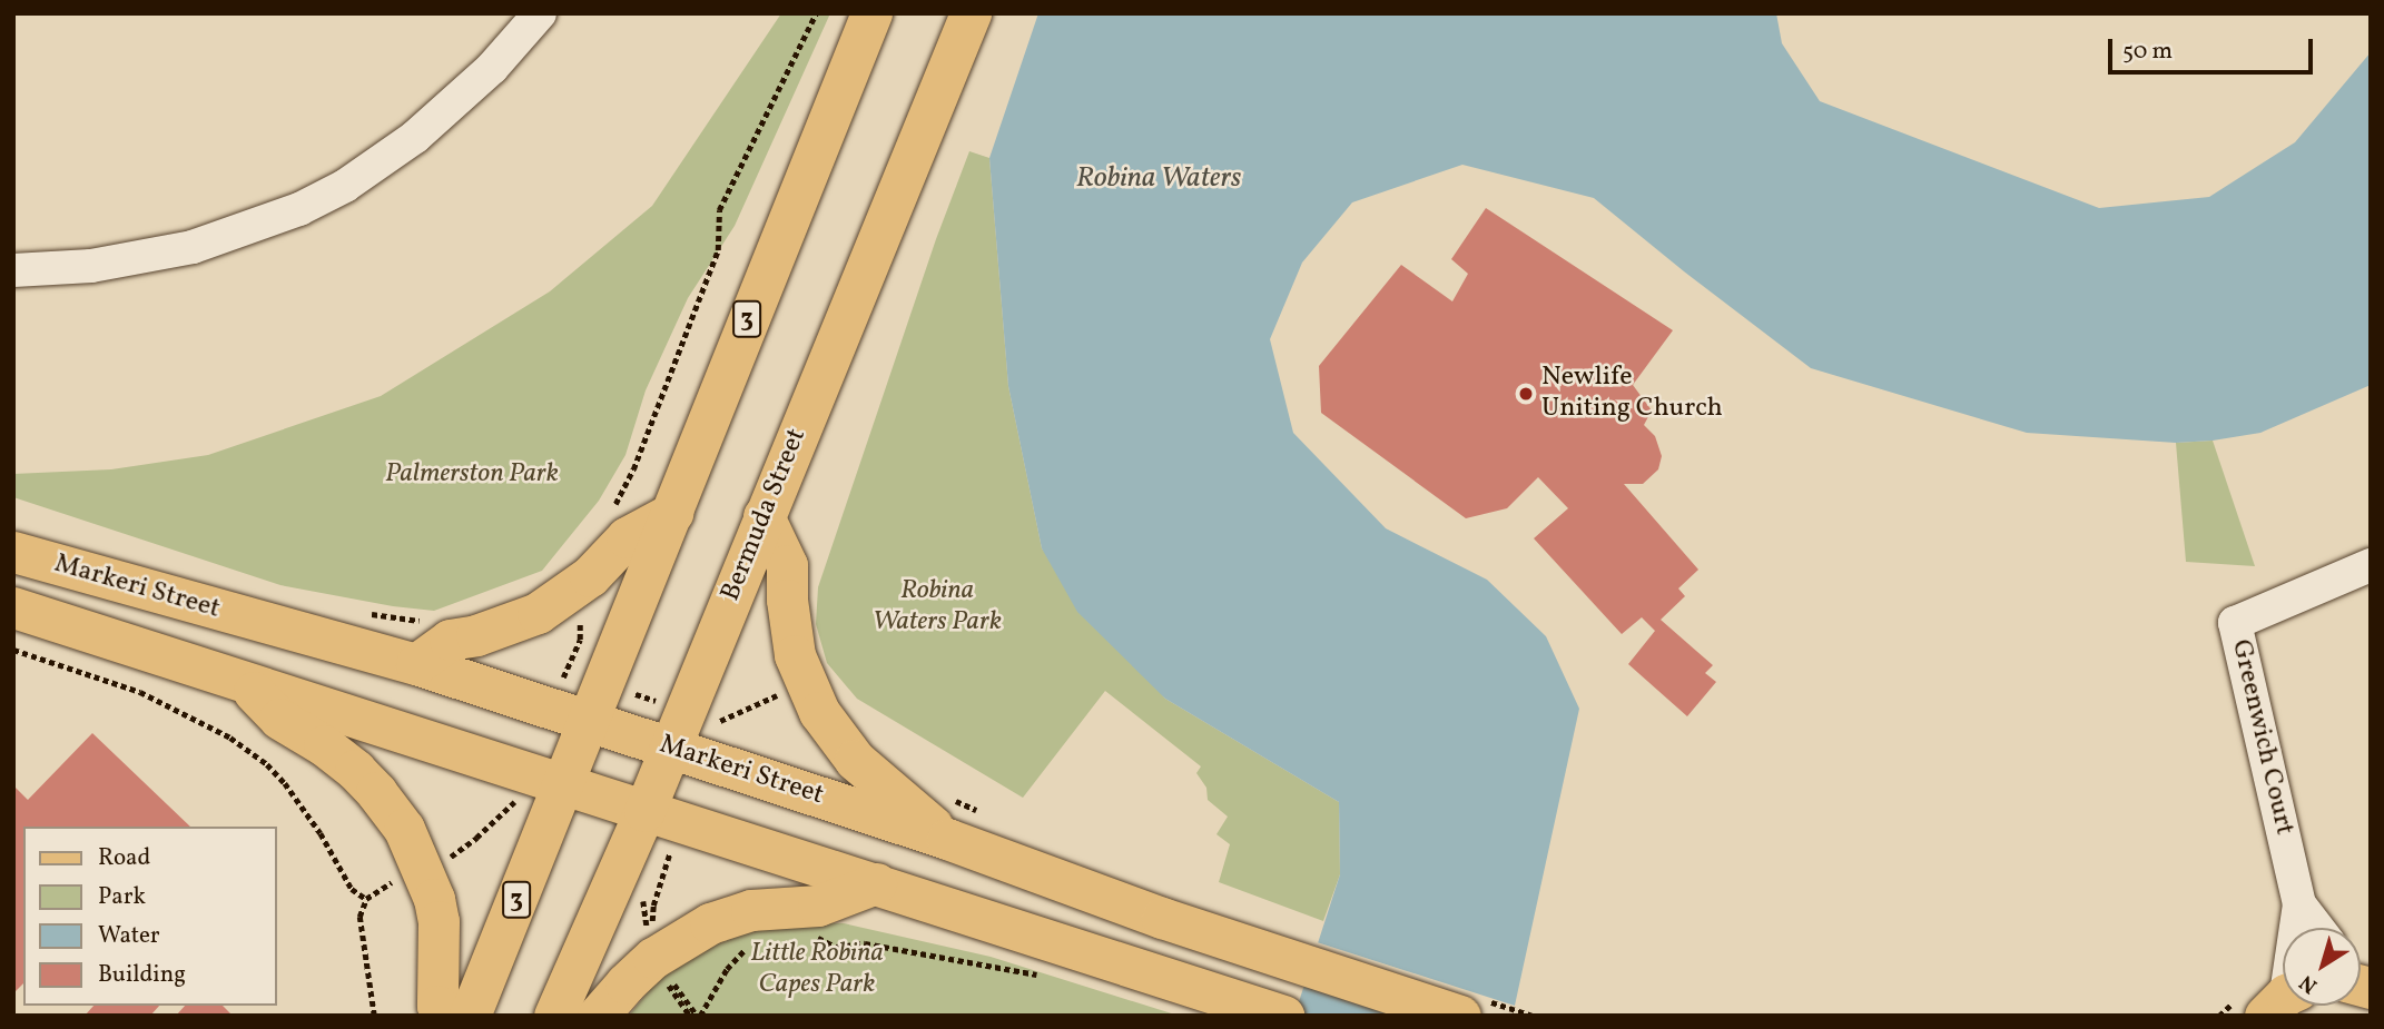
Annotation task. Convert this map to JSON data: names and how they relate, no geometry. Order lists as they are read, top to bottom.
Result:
{
  "streets": {
    "main road": ["3", "Bermuda Street", "Markeri Street"],
    "street": ["Greenwich Court"]
  },
  "crossings": [
    ["3", "Markeri Street"],
    ["Bermuda Street", "Markeri Street"]
  ],
  "water": ["Robina Waters"],
  "parks": ["Palmerston Park", "Robina Waters Park", "Little Robina Capes Park"],
  "places": ["Newlife Uniting Church"],
  "legend": [
    "Road",
    "Park",
    "Water",
    "Building"
  ],
  "scale_bar": "50 m",
  "north": "bottom left"
}
